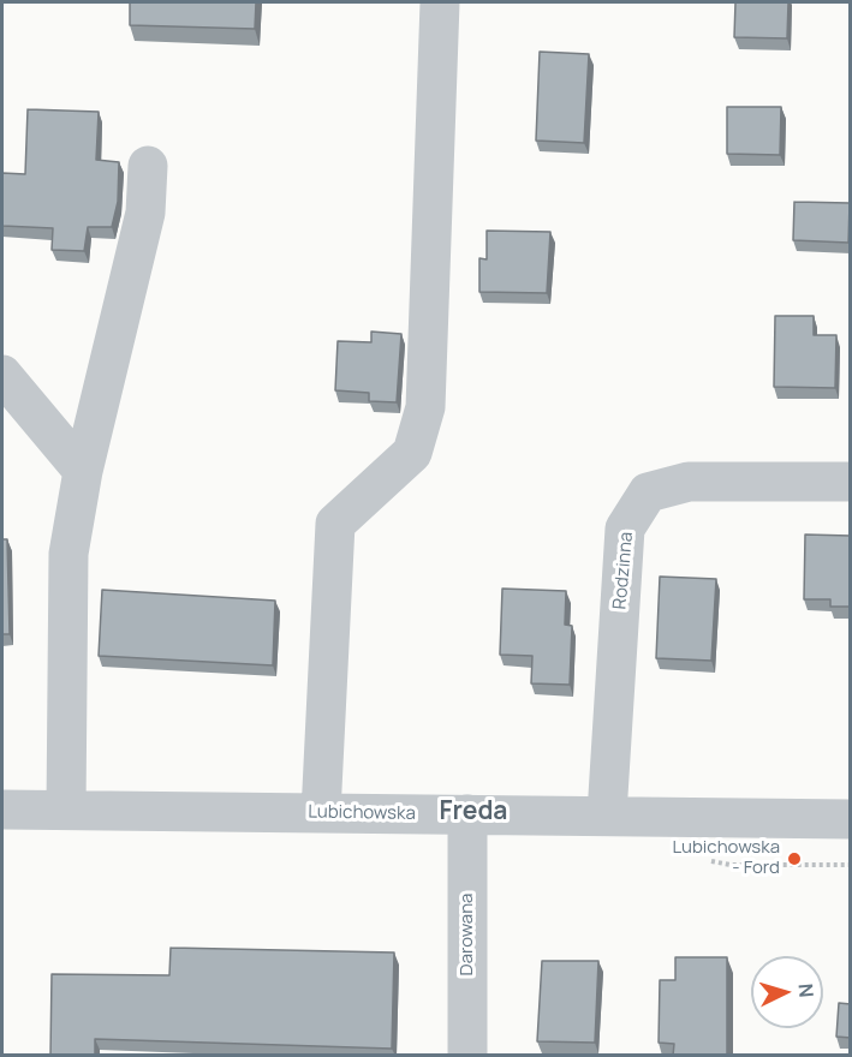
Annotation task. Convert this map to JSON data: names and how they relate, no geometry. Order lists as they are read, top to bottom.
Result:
{
  "streets": {
    "street": ["Rodzinna", "Lubichowska", "Darowana"]
  },
  "crossings": [
    ["Rodzinna", "Lubichowska"],
    ["Lubichowska", "Darowana"]
  ],
  "districts": ["Freda"],
  "places": ["Lubichowska - Ford"],
  "north": "right"
}
